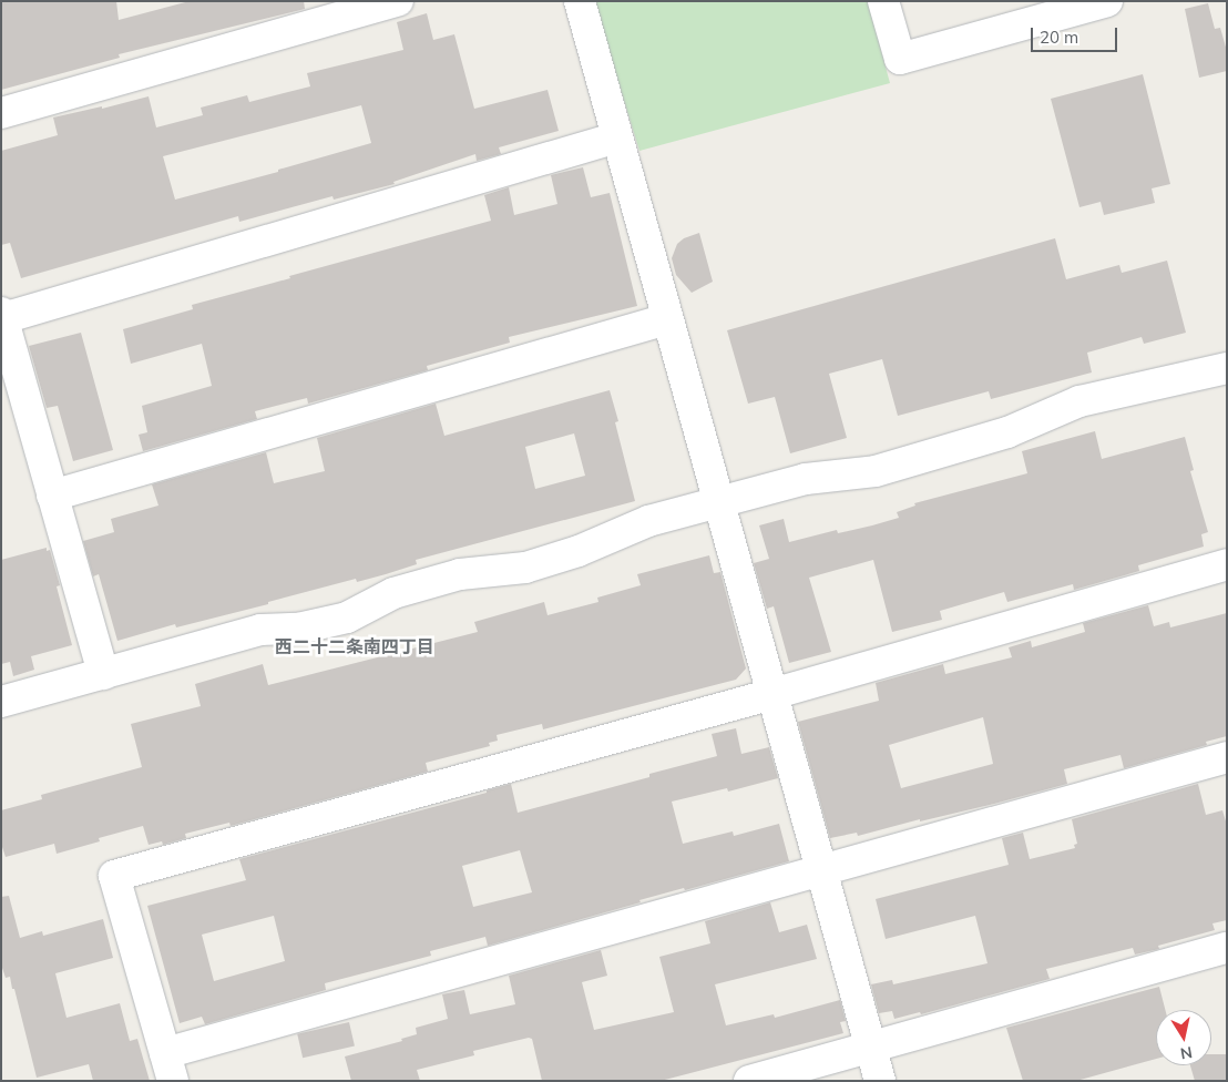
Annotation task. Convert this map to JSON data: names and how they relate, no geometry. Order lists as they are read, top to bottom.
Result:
{
  "districts": ["西二十二条南四丁目"],
  "scale_bar": "20 m",
  "north": "bottom"
}
